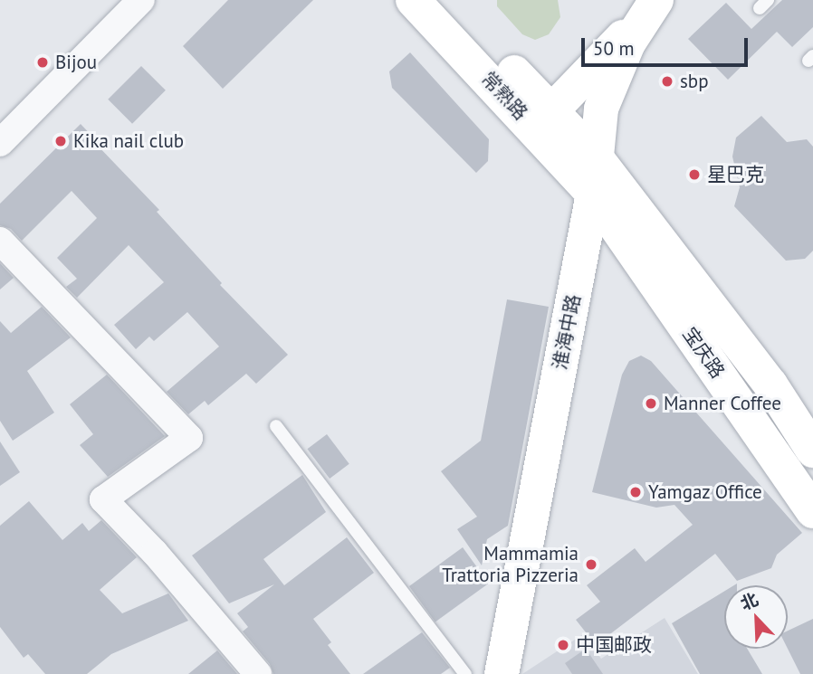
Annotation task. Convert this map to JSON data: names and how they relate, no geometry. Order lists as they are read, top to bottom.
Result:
{
  "streets": {
    "main road": ["常熟路", "淮海中路", "宝庆路"]
  },
  "crossings": [
    ["常熟路", "淮海中路"],
    ["常熟路", "宝庆路"],
    ["淮海中路", "宝庆路"]
  ],
  "places": [
    "Bijou",
    "sbp",
    "Kika nail club",
    "星巴克",
    "Manner Coffee",
    "Yamgaz Office",
    "Mammamia Trattoria Pizzeria",
    "中国邮政"
  ],
  "scale_bar": "50 m",
  "north": "top left"
}
